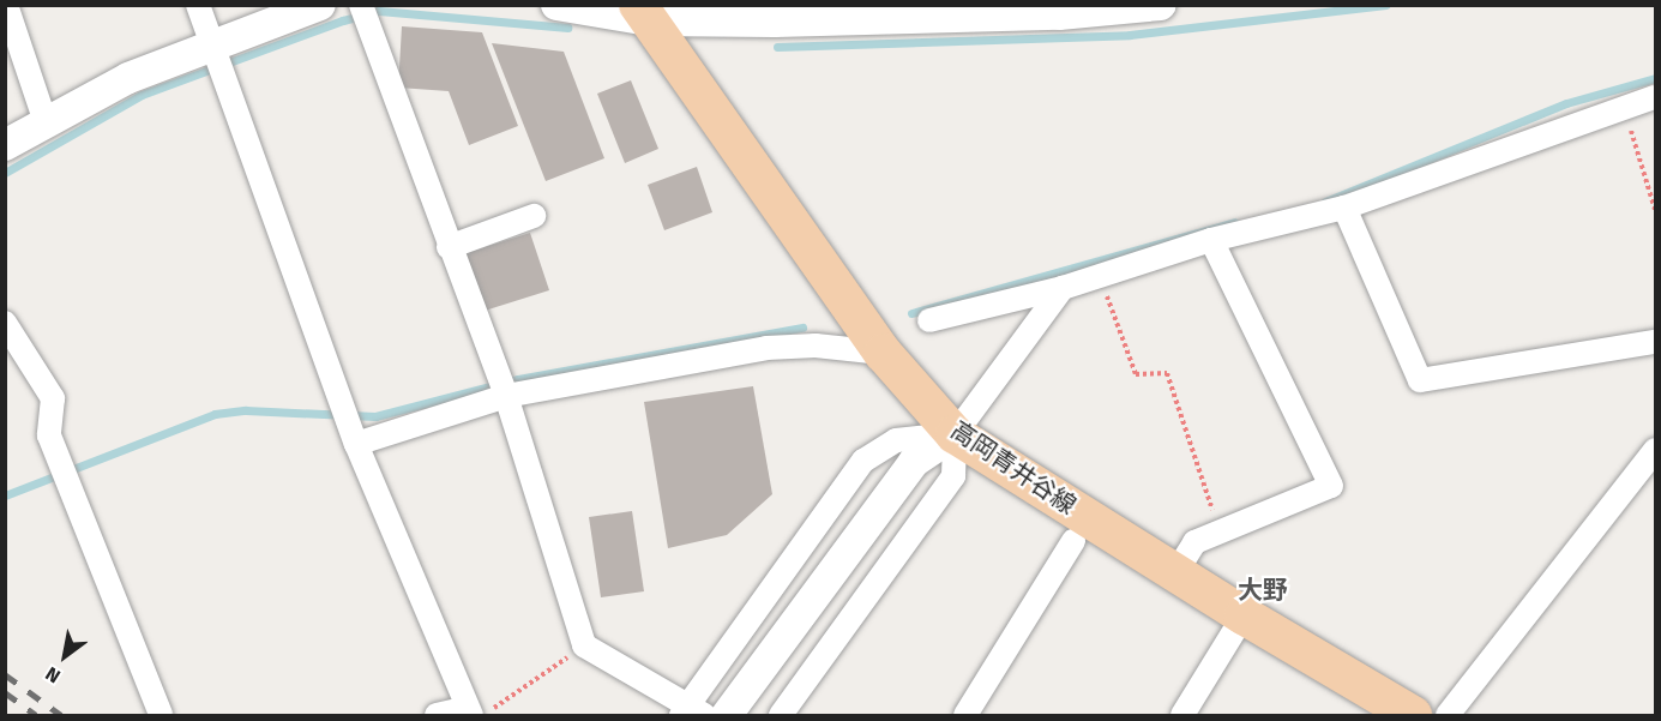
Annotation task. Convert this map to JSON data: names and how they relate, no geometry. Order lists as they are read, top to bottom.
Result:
{
  "streets": {
    "main road": ["高岡青井谷線"]
  },
  "districts": ["大野"],
  "north": "bottom left"
}
